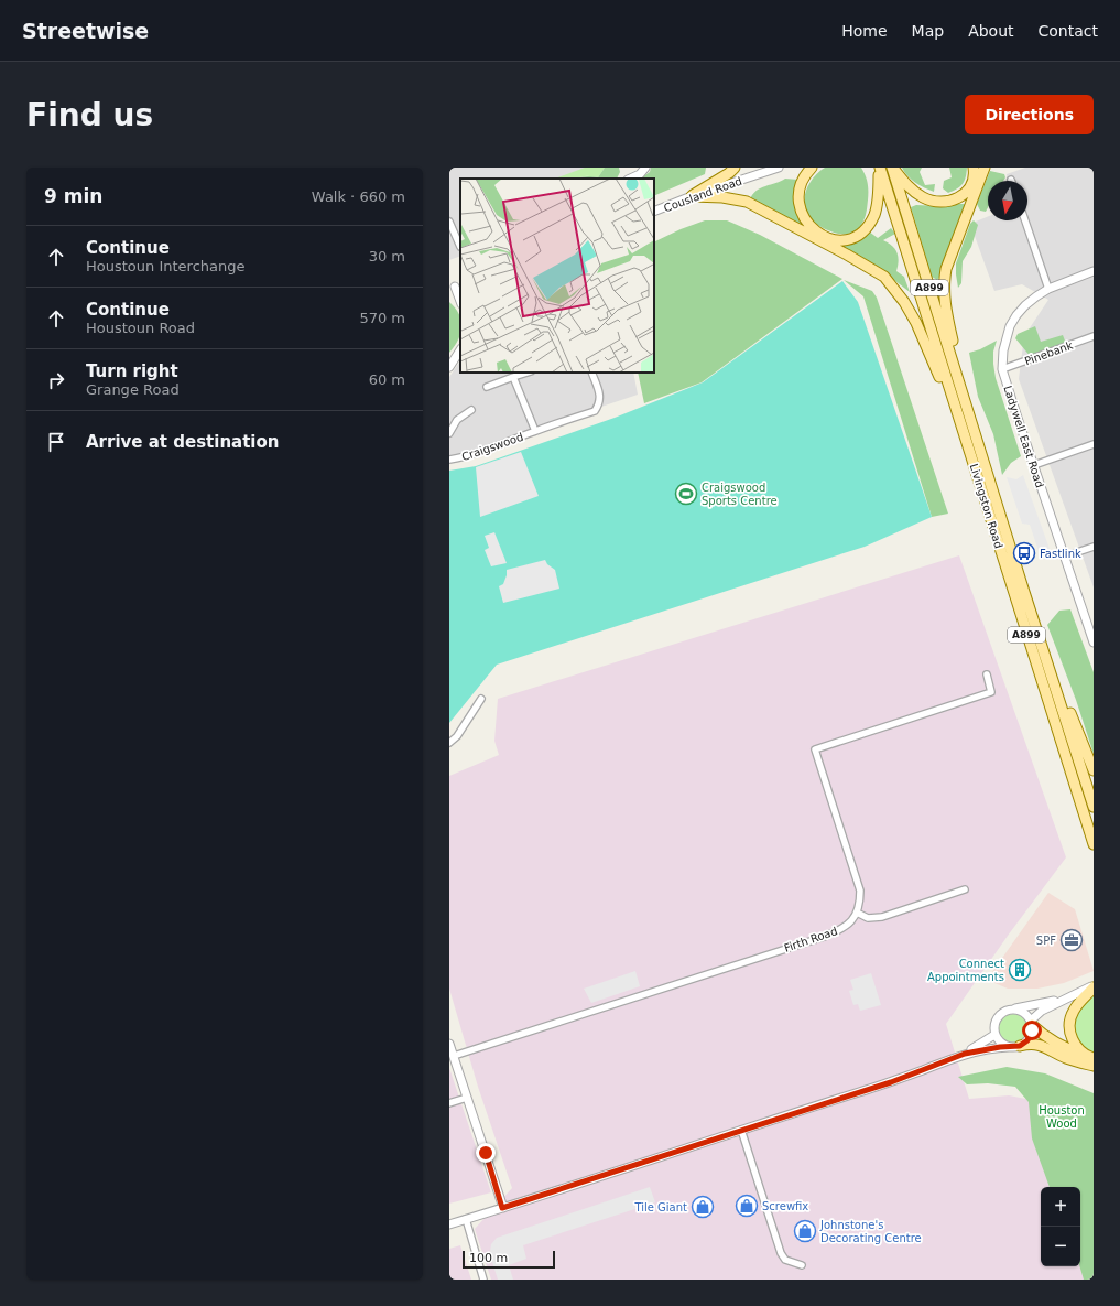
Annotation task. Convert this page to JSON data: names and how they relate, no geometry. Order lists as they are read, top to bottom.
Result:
{
  "streets": {
    "main road": ["A899", "Livingston Road"],
    "street": [
      "Cousland Road",
      "Pinebank",
      "Ladywell East Road",
      "Craigswood",
      "Firth Road"
    ]
  },
  "crossings": [
    ["Cousland Road", "A899"],
    ["A899", "Livingston Road"],
    ["Pinebank", "Ladywell East Road"]
  ],
  "parks": ["Houston Wood"],
  "places": {
    "sports": ["Craigswood Sports Centre"],
    "bus stop": ["Fastlink"],
    "office": ["SPF"],
    "building": ["Connect Appointments"],
    "shop": ["Screwfix", "Tile Giant", "Johnstone's Decorating Centre"]
  },
  "scale_bar": "100 m",
  "north": "bottom",
  "page": {
    "header": "Streetwise",
    "nav": [
      "Home",
      "Map",
      "About",
      "Contact"
    ],
    "buttons": "Directions",
    "title": "Find us",
    "heading": ["9 min", "Walk · 660 m"],
    "list": [
      ["Continue", "Houstoun Interchange", "30 m"],
      ["Continue", "Houstoun Road", "570 m"],
      ["Turn right", "Grange Road", "60 m"],
      "Arrive at destination"
    ],
    "map_buttons": ["+", "−"],
    "scale": "100 m"
  }
}
